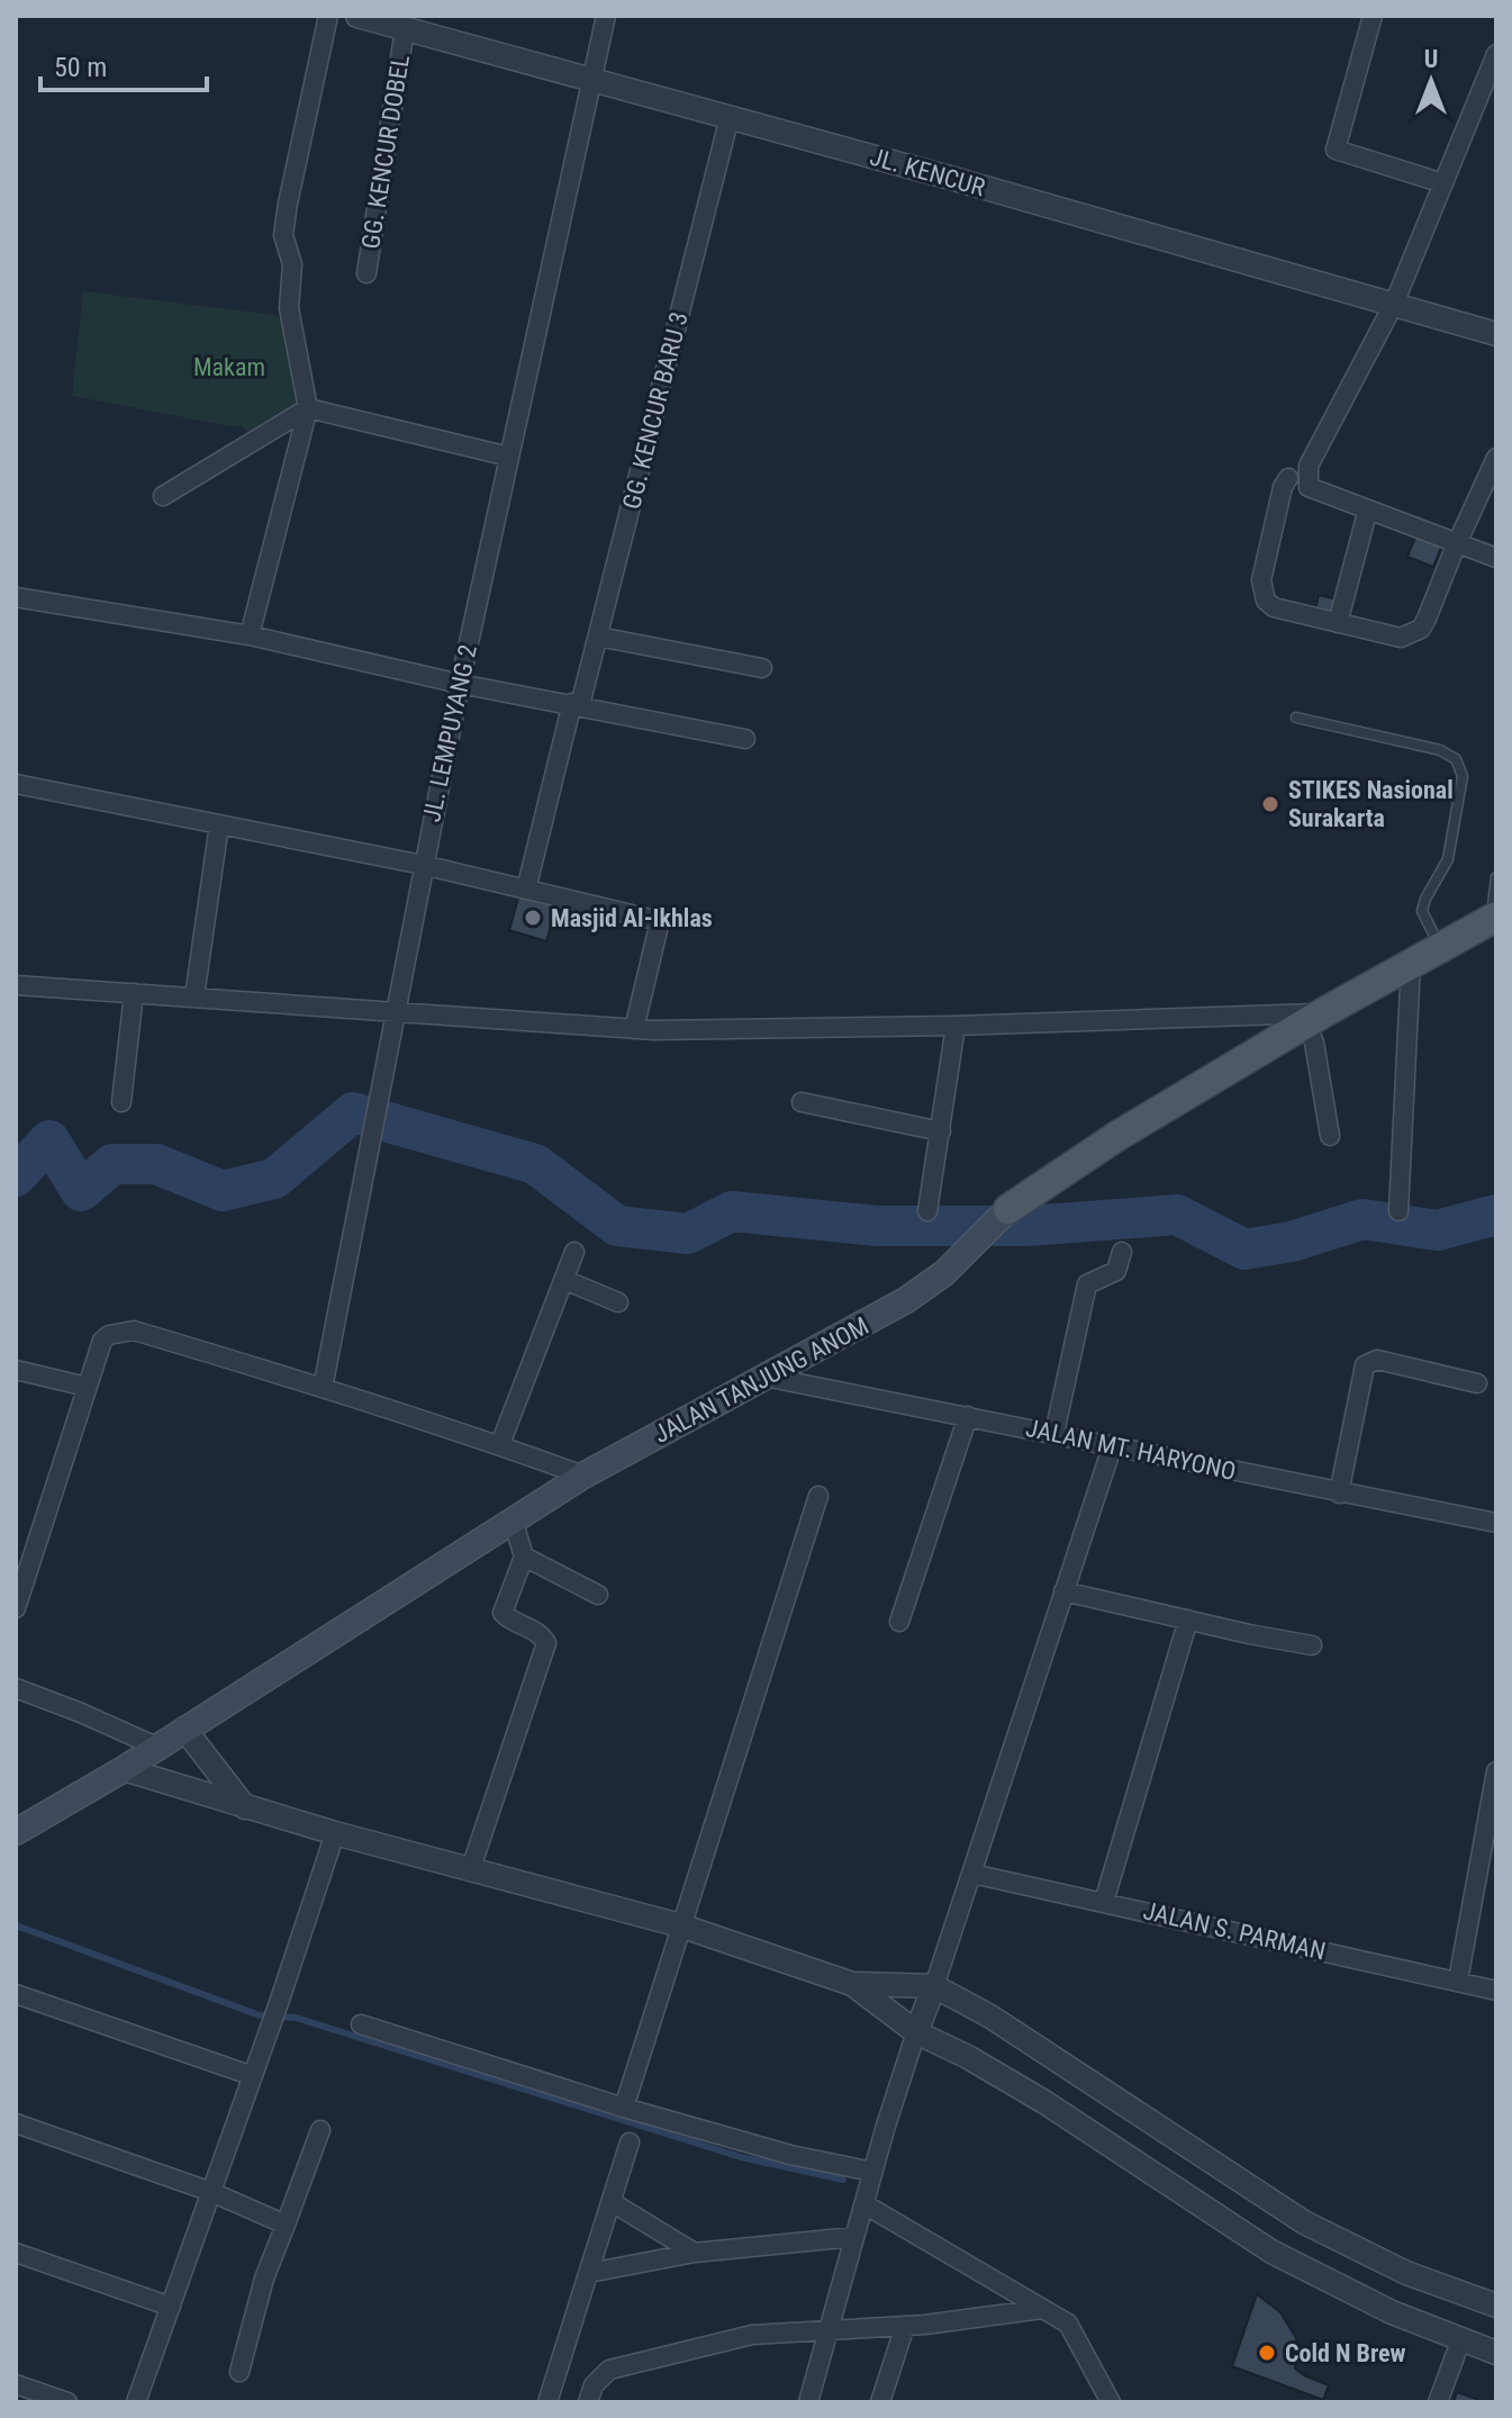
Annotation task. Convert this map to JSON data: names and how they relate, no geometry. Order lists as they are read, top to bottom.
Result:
{
  "streets": {
    "main road": ["JALAN TANJUNG ANOM"],
    "street": [
      "GG. KENCUR DOBEL",
      "JL. KENCUR",
      "GG. KENCUR BARU 3",
      "JL. LEMPUYANG 2",
      "JALAN MT. HARYONO",
      "JALAN S. PARMAN"
    ]
  },
  "crossings": [
    ["GG. KENCUR DOBEL", "JL. KENCUR"],
    ["JL. KENCUR", "GG. KENCUR BARU 3"],
    ["JL. KENCUR", "JL. LEMPUYANG 2"],
    ["JALAN TANJUNG ANOM", "JALAN MT. HARYONO"]
  ],
  "parks": ["Makam"],
  "places": ["STIKES Nasional Surakarta", "Masjid Al-Ikhlas", "Cold N Brew"],
  "scale_bar": "50 m",
  "north": "top"
}
